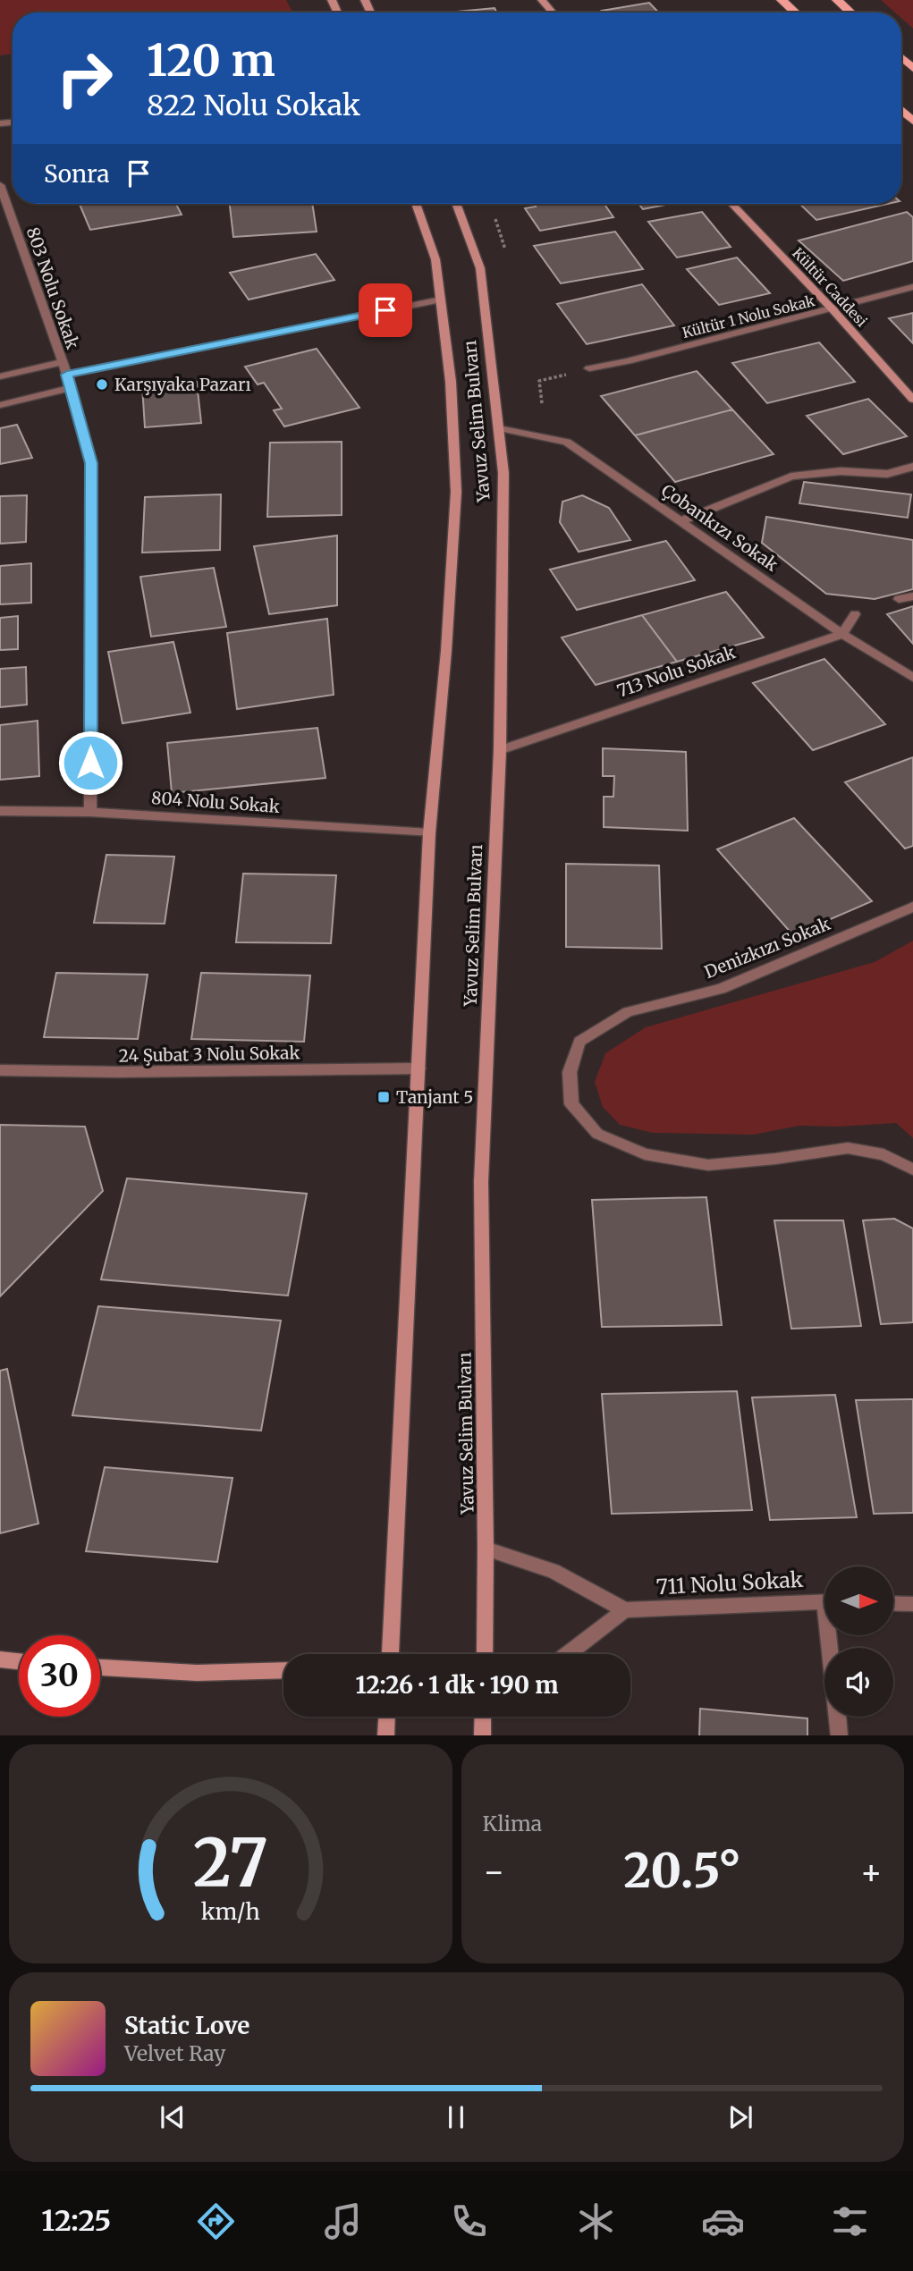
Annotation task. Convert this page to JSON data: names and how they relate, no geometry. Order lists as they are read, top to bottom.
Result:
{
  "streets": {
    "main road": ["Kültür Caddesi", "Yavuz Selim Bulvarı"],
    "street": [
      "803 Nolu Sokak",
      "Kültür 1 Nolu Sokak",
      "Çobankızı Sokak",
      "713 Nolu Sokak",
      "804 Nolu Sokak",
      "Denizkızı Sokak",
      "24 Şubat 3 Nolu Sokak",
      "711 Nolu Sokak"
    ]
  },
  "crossings": [
    ["Kültür Caddesi", "Kültür 1 Nolu Sokak"],
    ["803 Nolu Sokak", "804 Nolu Sokak"],
    ["Yavuz Selim Bulvarı", "Çobankızı Sokak"],
    ["Yavuz Selim Bulvarı", "713 Nolu Sokak"],
    ["Yavuz Selim Bulvarı", "804 Nolu Sokak"],
    ["Yavuz Selim Bulvarı", "24 Şubat 3 Nolu Sokak"],
    ["Çobankızı Sokak", "713 Nolu Sokak"]
  ],
  "places": {
    "other": ["Karşıyaka Pazarı"],
    "transit": ["Tanjant 5"]
  },
  "north": "right",
  "page": {
    "turn": ["120 m", "822 Nolu Sokak"],
    "then": "Sonra",
    "limit": "30",
    "trip": "12:26 · 1 dk · 190 m",
    "tile": "Klima",
    "heat": ["−", "20.5°", "+"],
    "song": ["Static Love", "Velvet Ray"],
    "tabs": "12:25",
    "gauge": ["27", "km/h"]
  }
}
